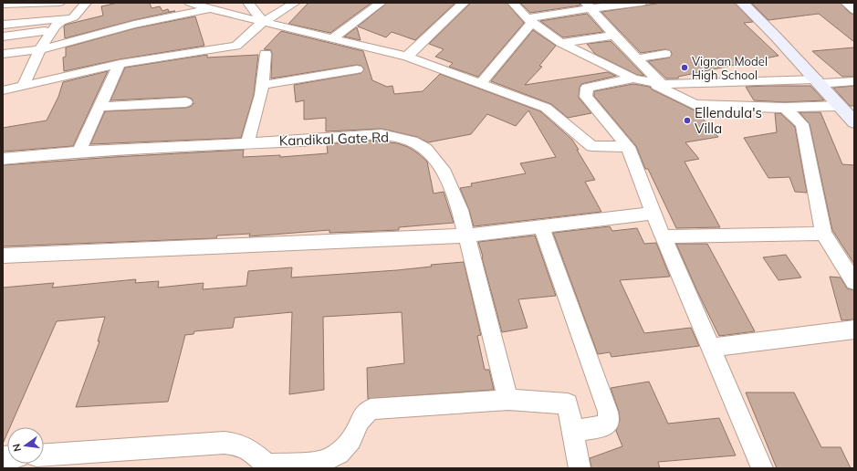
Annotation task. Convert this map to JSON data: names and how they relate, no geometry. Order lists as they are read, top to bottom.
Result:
{
  "streets": {
    "street": ["Kandikal Gate Rd"]
  },
  "places": ["Vignan Model High School", "Ellendula's Villa"],
  "north": "left"
}
